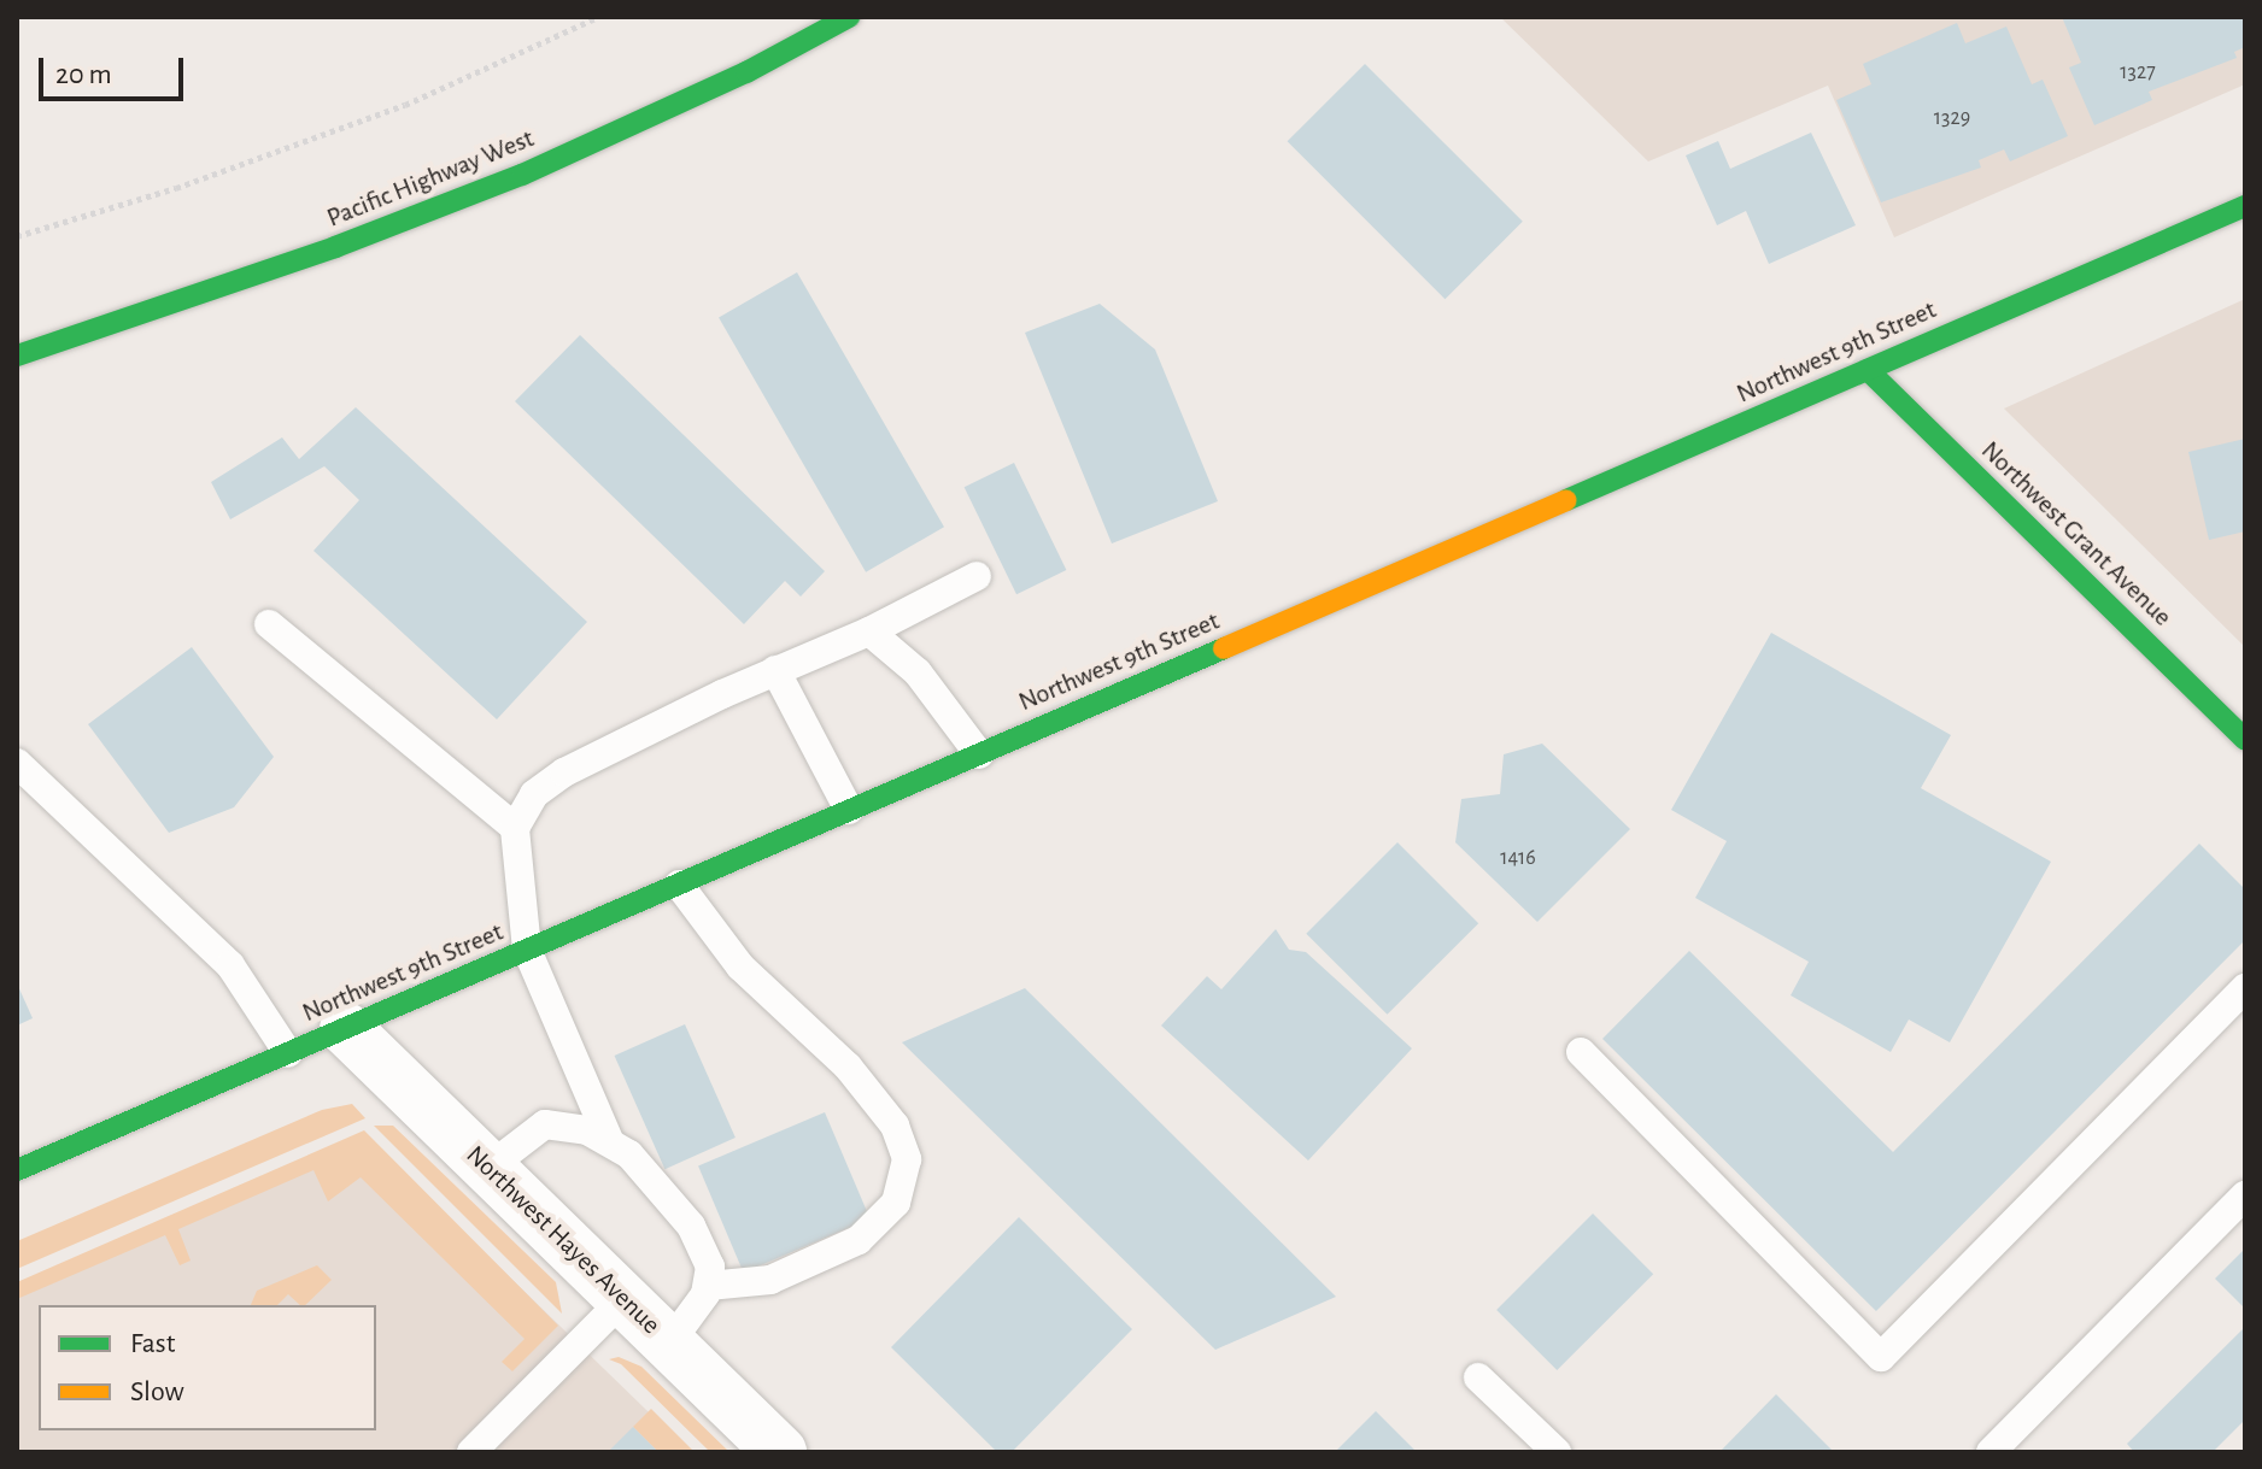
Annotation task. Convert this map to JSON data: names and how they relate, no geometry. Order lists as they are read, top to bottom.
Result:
{
  "streets": {
    "main road": ["Pacific Highway West", "Northwest 9th Street", "Northwest Grant Avenue"],
    "street": ["Northwest Hayes Avenue"]
  },
  "crossings": [
    ["Northwest 9th Street", "Northwest Grant Avenue"],
    ["Northwest 9th Street", "Northwest Hayes Avenue"]
  ],
  "house_numbers": ["1327", "1329", "1416"],
  "legend": ["Fast", "Slow"],
  "scale_bar": "20 m"
}
